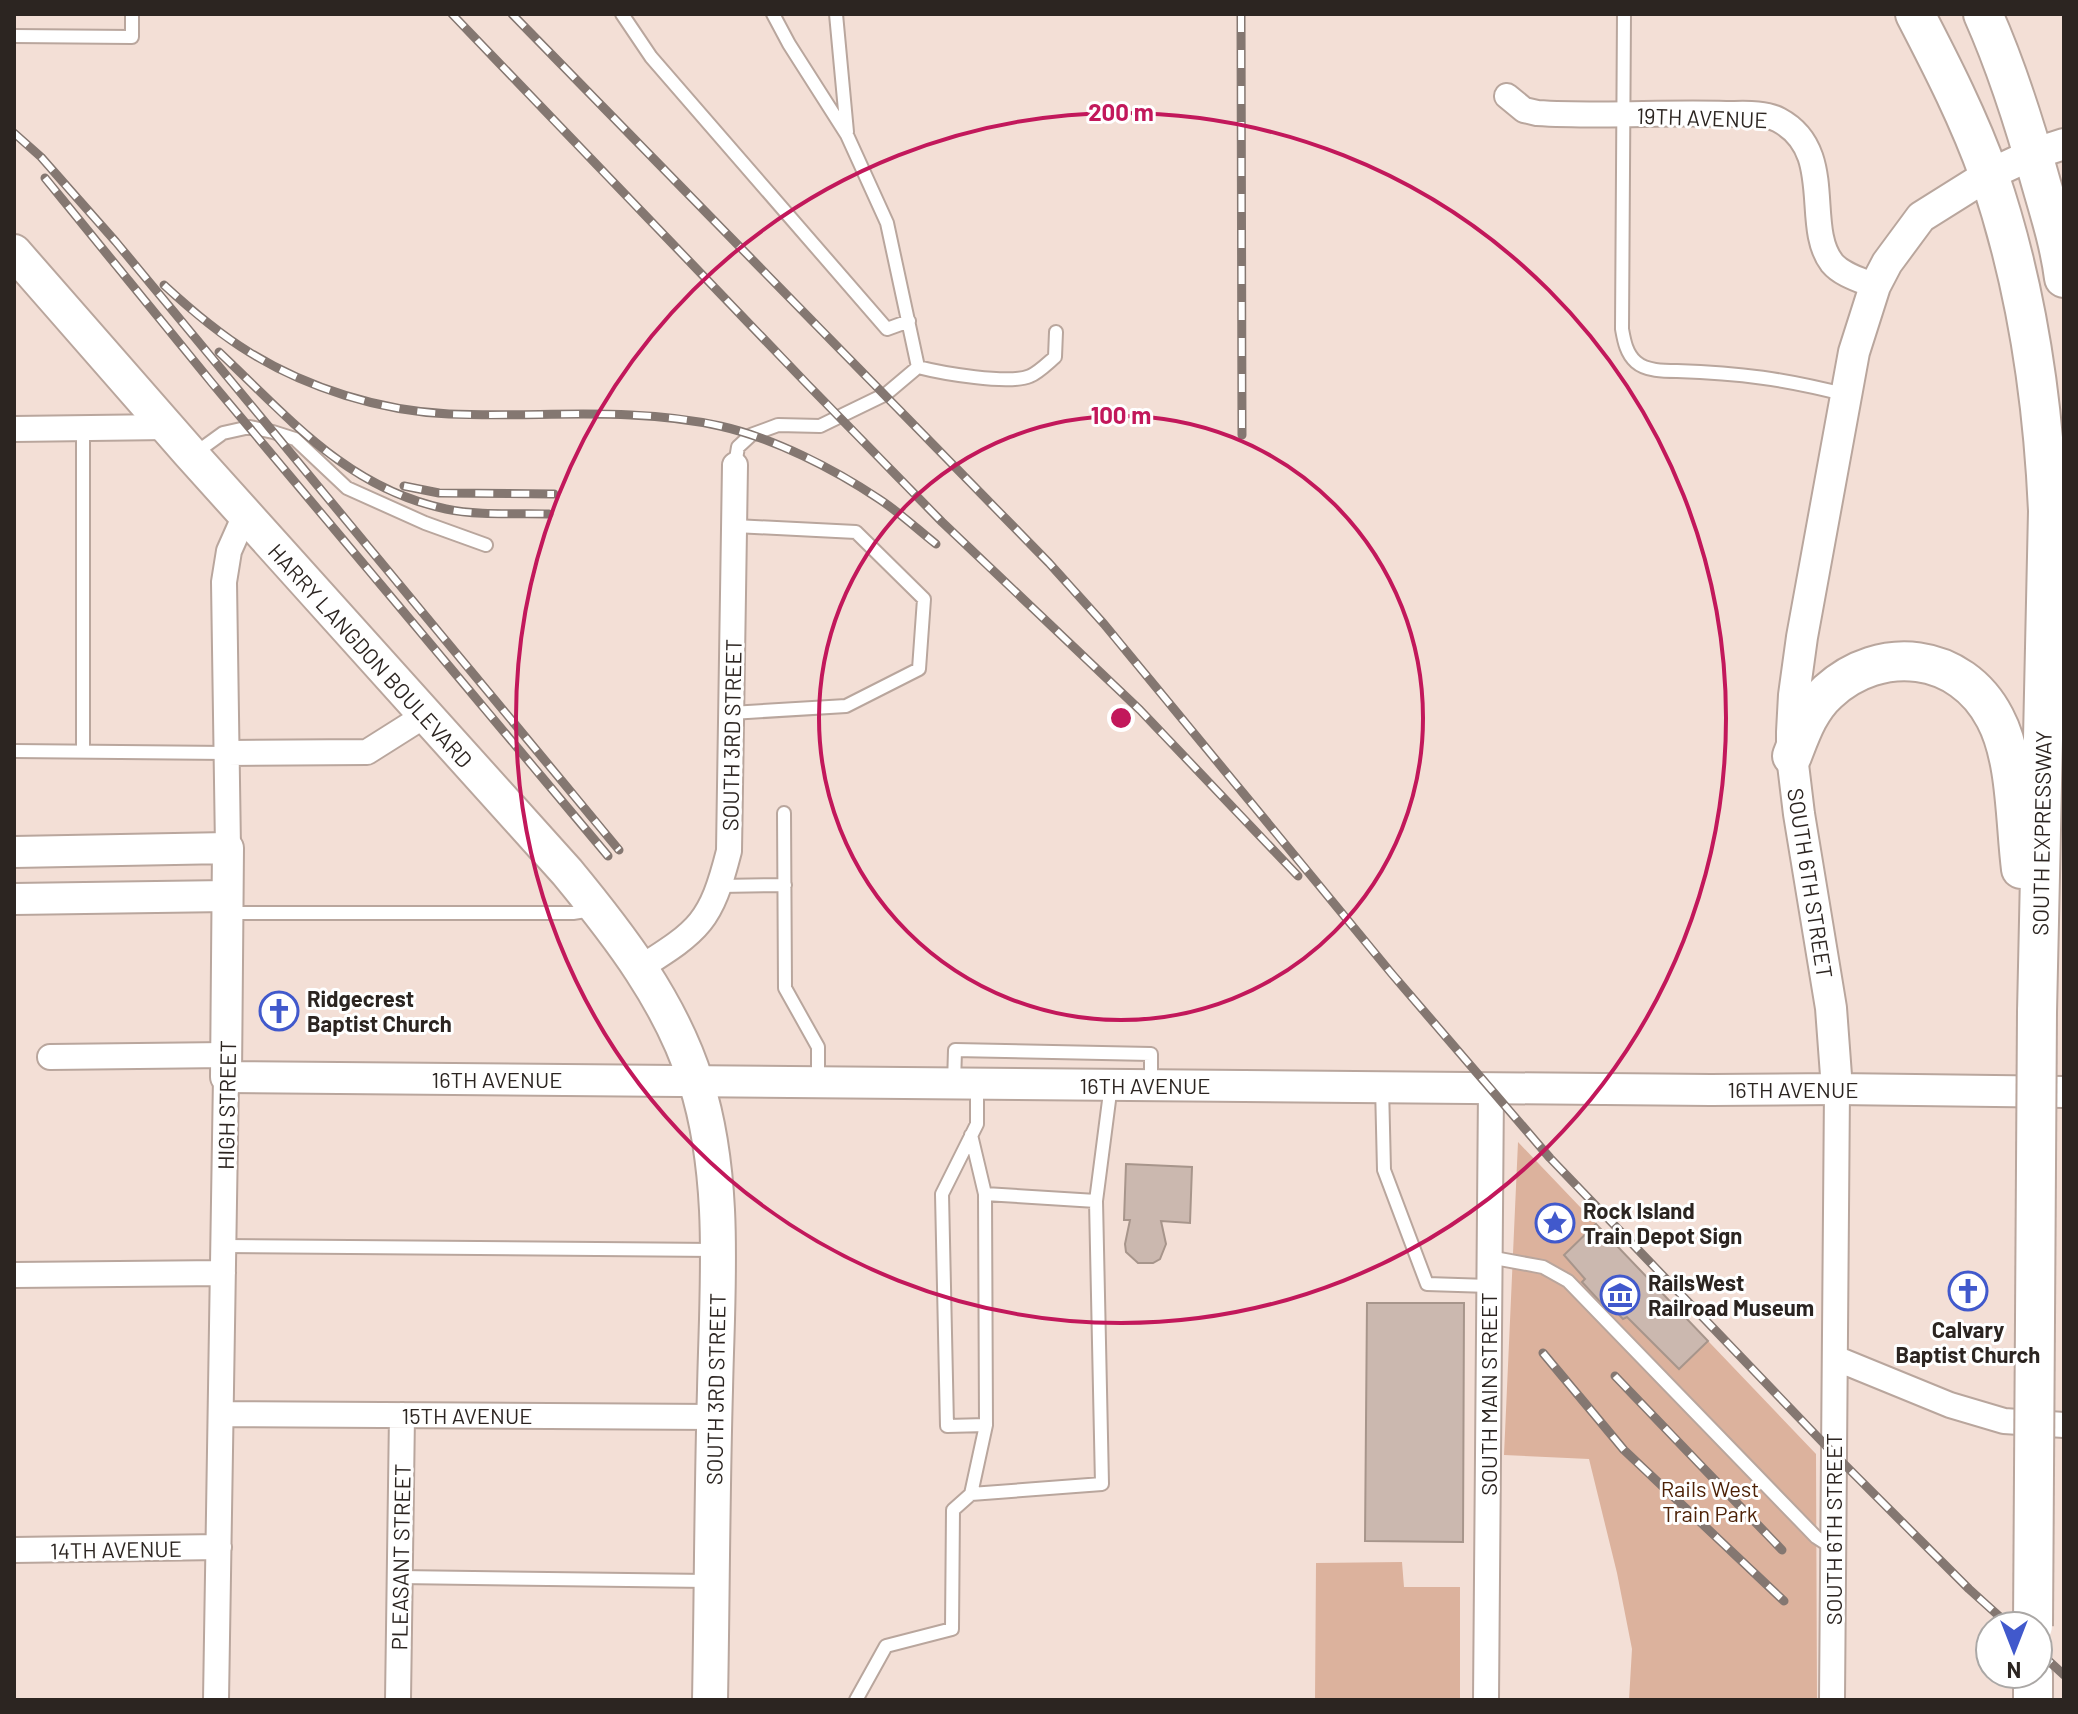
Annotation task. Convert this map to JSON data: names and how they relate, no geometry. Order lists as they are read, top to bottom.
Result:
{
  "streets": {
    "main road": ["HARRY LANGDON BOULEVARD", "SOUTH 3RD STREET", "SOUTH EXPRESSWAY"],
    "street": [
      "19TH AVENUE",
      "SOUTH 6TH STREET",
      "16TH AVENUE",
      "HIGH STREET",
      "SOUTH MAIN STREET",
      "15TH AVENUE",
      "14TH AVENUE",
      "PLEASANT STREET"
    ]
  },
  "crossings": [
    ["19TH AVENUE", "SOUTH 6TH STREET"],
    ["HARRY LANGDON BOULEVARD", "SOUTH 3RD STREET"],
    ["HARRY LANGDON BOULEVARD", "16TH AVENUE"],
    ["HARRY LANGDON BOULEVARD", "HIGH STREET"],
    ["SOUTH 3RD STREET", "16TH AVENUE"],
    ["SOUTH 3RD STREET", "15TH AVENUE"],
    ["SOUTH EXPRESSWAY", "SOUTH 6TH STREET"],
    ["SOUTH 6TH STREET", "16TH AVENUE"],
    ["16TH AVENUE", "HIGH STREET"],
    ["16TH AVENUE", "SOUTH MAIN STREET"],
    ["HIGH STREET", "15TH AVENUE"],
    ["HIGH STREET", "14TH AVENUE"],
    ["15TH AVENUE", "PLEASANT STREET"]
  ],
  "parks": ["Rails West Train Park"],
  "places": {
    "church": ["Ridgecrest Baptist Church", "Calvary Baptist Church"],
    "place": ["Rock Island Train Depot Sign"],
    "museum": ["RailsWest Railroad Museum"]
  },
  "north": "bottom",
  "rings": ["200 m", "100 m"]
}
